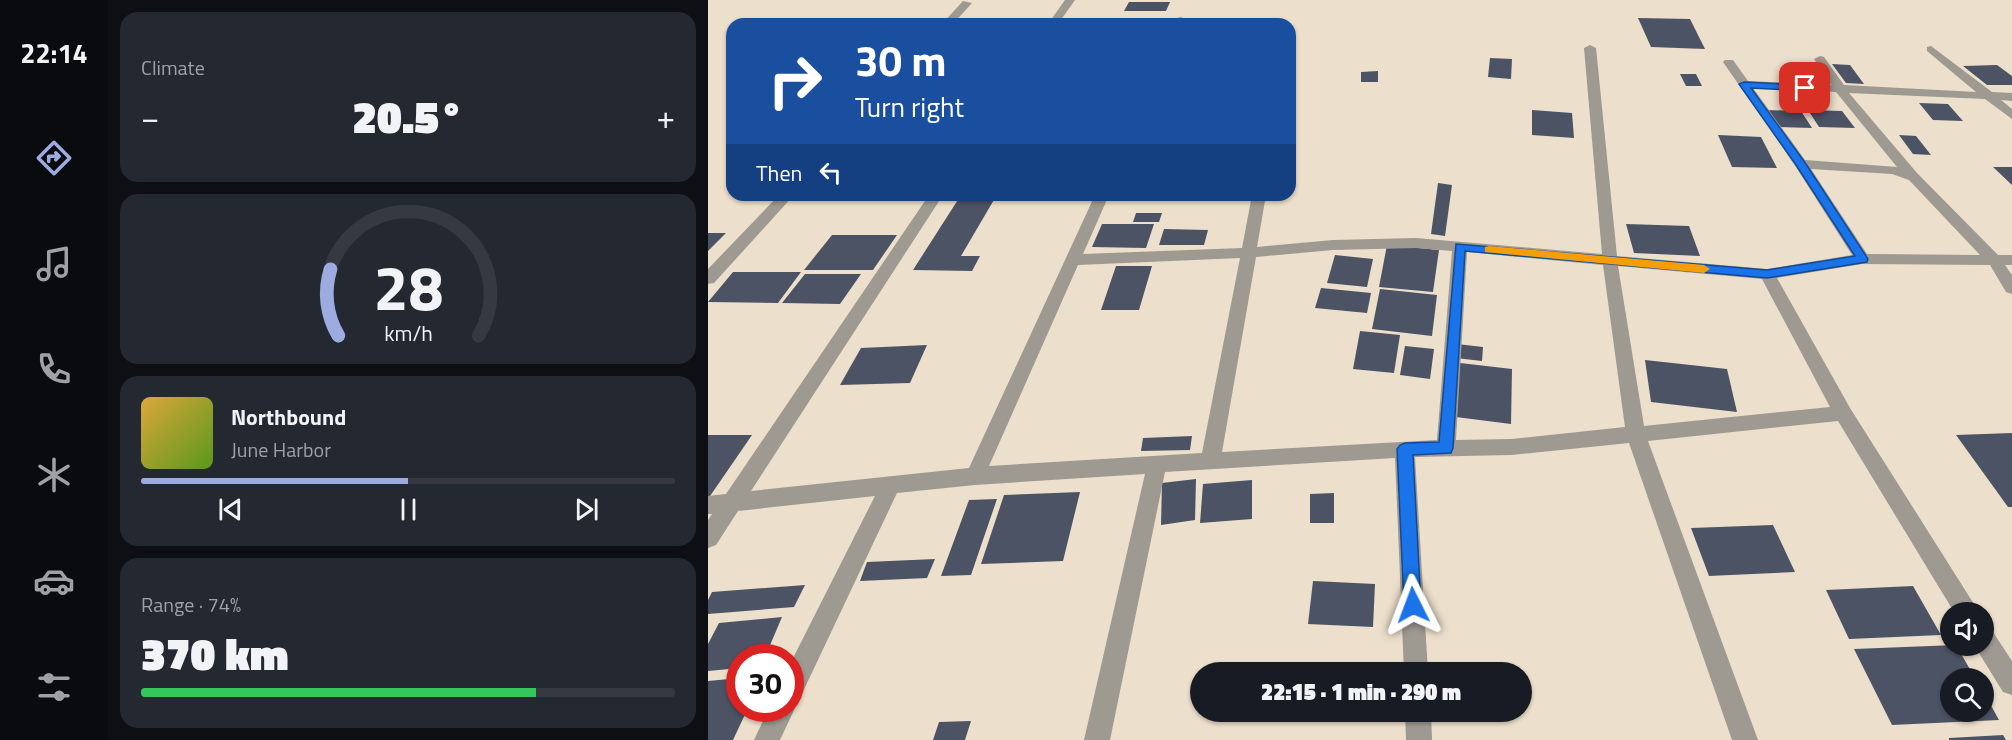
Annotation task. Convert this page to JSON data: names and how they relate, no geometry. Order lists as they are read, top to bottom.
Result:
{
  "page": {
    "tabs": "22:14",
    "tile": [
      "Climate",
      ["Range · 74%", "370 km"]
    ],
    "turn": ["30 m", "Turn right"],
    "heat": ["−", "20.5°", "+"],
    "then": "Then",
    "song": ["Northbound", "June Harbor"],
    "limit": "30",
    "trip": "22:15 · 1 min · 290 m",
    "gauge": ["28", "km/h"]
  }
}
